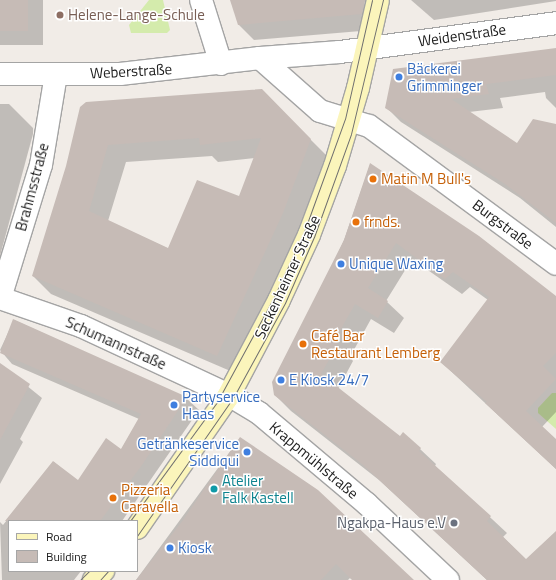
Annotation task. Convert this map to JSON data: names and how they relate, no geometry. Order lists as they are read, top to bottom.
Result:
{
  "streets": {
    "street": [
      "Weidenstraße",
      "Weberstraße",
      "Brahmsstraße",
      "Burgstraße",
      "Seckenheimer Straße",
      "Schumannstraße",
      "Krappmühlstraße"
    ]
  },
  "crossings": [
    ["Weidenstraße", "Weberstraße"],
    ["Weidenstraße", "Seckenheimer Straße"],
    ["Weberstraße", "Brahmsstraße"],
    ["Weberstraße", "Seckenheimer Straße"],
    ["Brahmsstraße", "Schumannstraße"],
    ["Burgstraße", "Seckenheimer Straße"],
    ["Seckenheimer Straße", "Schumannstraße"],
    ["Seckenheimer Straße", "Krappmühlstraße"],
    ["Schumannstraße", "Krappmühlstraße"]
  ],
  "places": [
    "Helene-Lange-Schule",
    "Bäckerei Grimminger",
    "Matin M Bull's",
    "frnds.",
    "Unique Waxing",
    "Café Bar Restaurant Lemberg",
    "E Kiosk 24/7",
    "Partyservice Haas",
    "Getränkeservice Siddiqui",
    "Atelier Falk Kastell",
    "Pizzeria Caravella",
    "Ngakpa-Haus e.V",
    "Kiosk"
  ],
  "legend": ["Road", "Building"]
}
